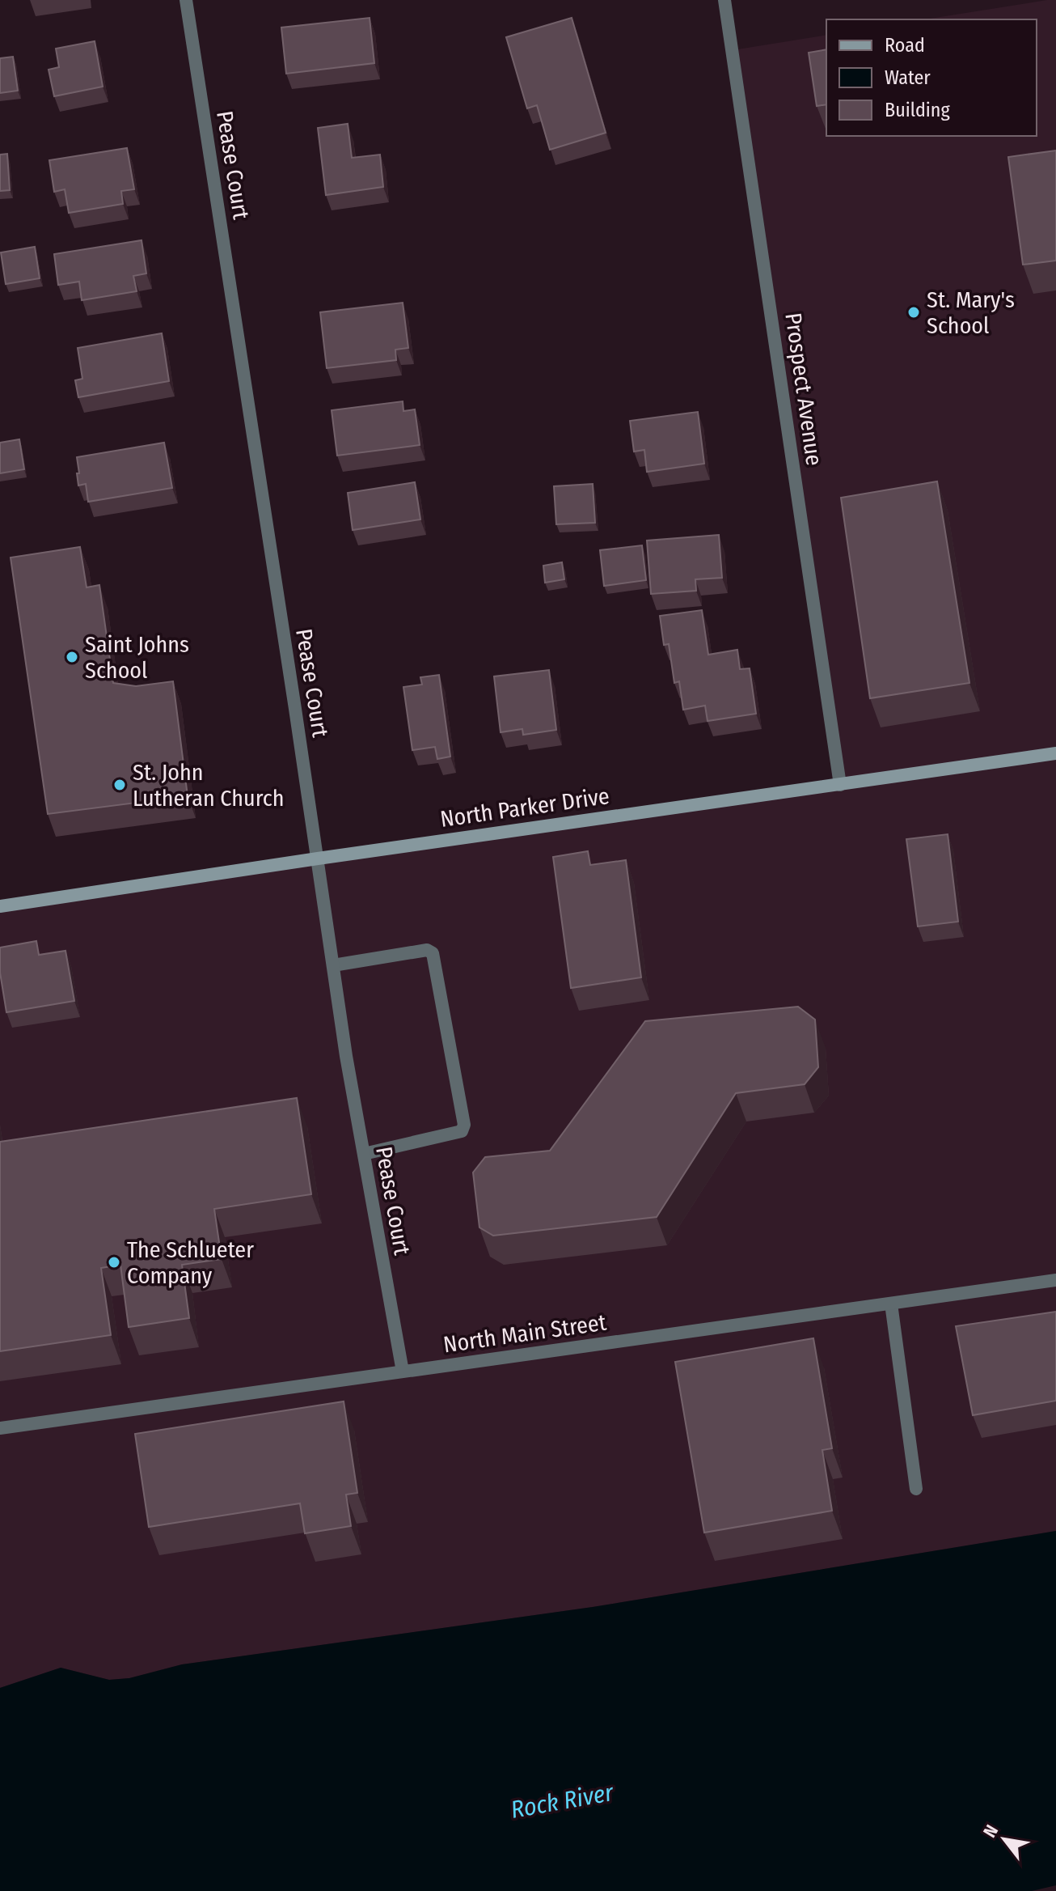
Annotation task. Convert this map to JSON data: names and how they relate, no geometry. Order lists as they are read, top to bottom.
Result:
{
  "streets": {
    "main road": ["North Parker Drive"],
    "street": ["Pease Court", "Prospect Avenue", "North Main Street"]
  },
  "crossings": [
    ["Pease Court", "North Parker Drive"],
    ["Pease Court", "North Main Street"],
    ["Prospect Avenue", "North Parker Drive"]
  ],
  "water": ["Rock River"],
  "places": [
    "St. Mary's School",
    "Saint Johns School",
    "St. John Lutheran Church",
    "The Schlueter Company"
  ],
  "legend": ["Road", "Water", "Building"],
  "north": "top left"
}
